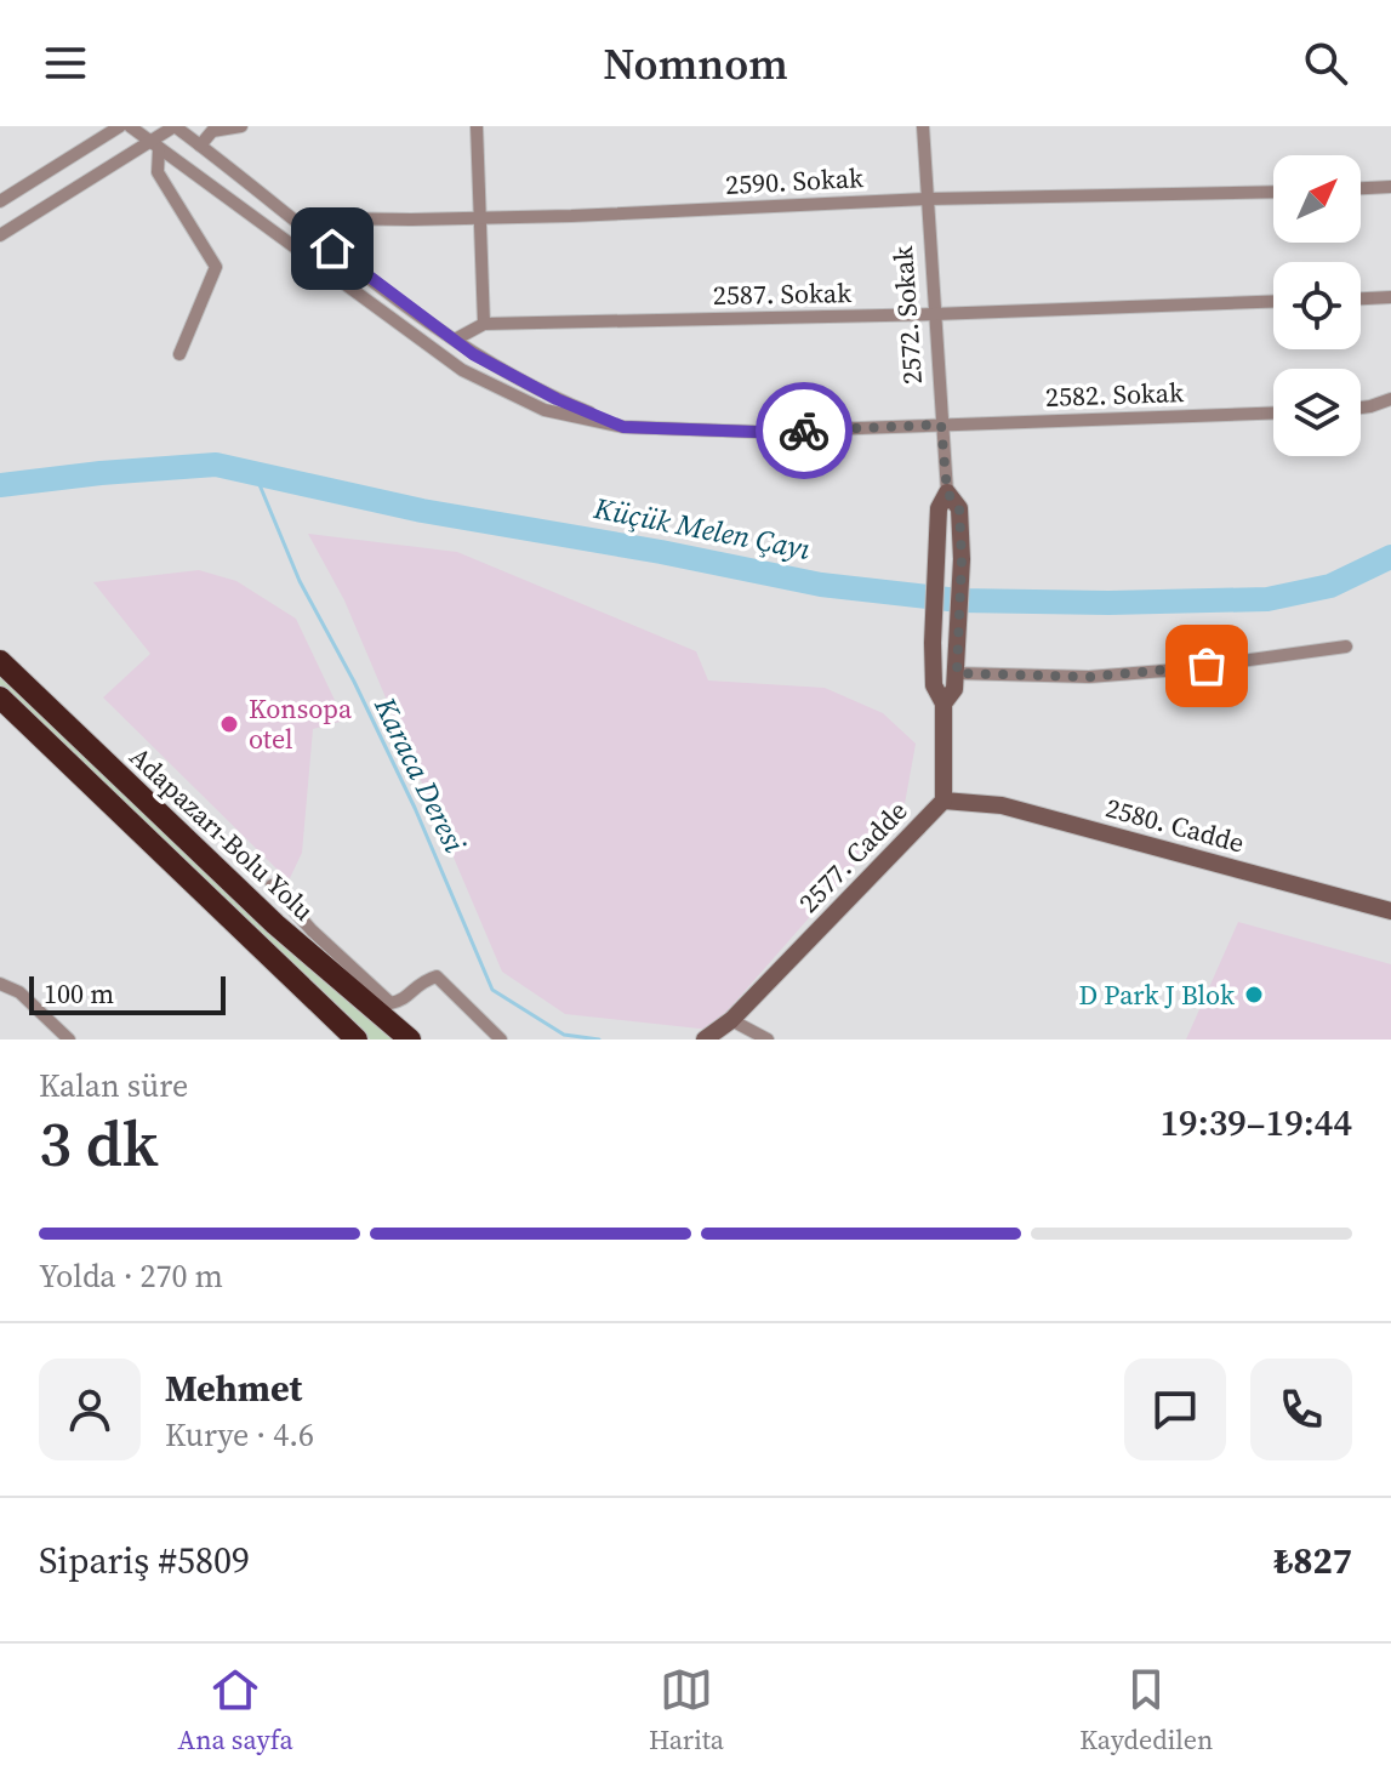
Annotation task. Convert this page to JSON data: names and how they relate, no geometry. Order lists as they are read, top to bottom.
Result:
{
  "streets": {
    "highway": ["Adapazarı-Bolu Yolu"],
    "street": [
      "2590. Sokak",
      "2587. Sokak",
      "2572. Sokak",
      "2582. Sokak",
      "2580. Cadde",
      "2577. Cadde"
    ]
  },
  "crossings": [
    ["2590. Sokak", "2572. Sokak"],
    ["2587. Sokak", "2572. Sokak"],
    ["2572. Sokak", "2582. Sokak"],
    ["2572. Sokak", "2577. Cadde"],
    ["2580. Cadde", "2577. Cadde"]
  ],
  "water": ["Küçük Melen Çayı", "Karaca Deresi"],
  "places": ["Konsopa otel", "D Park J Blok"],
  "scale_bar": "100 m",
  "north": "top right",
  "page": {
    "header": "Nomnom",
    "scale": "100 m",
    "heading": ["3 dk", "Kalan süre", "19:39–19:44"],
    "panel": [
      "Mehmet",
      "Kurye · 4.6",
      "Sipariş #5809",
      "₺827"
    ],
    "bar": "Yolda · 270 m",
    "tabs": ["Ana sayfa", "Harita", "Kaydedilen"]
  }
}
